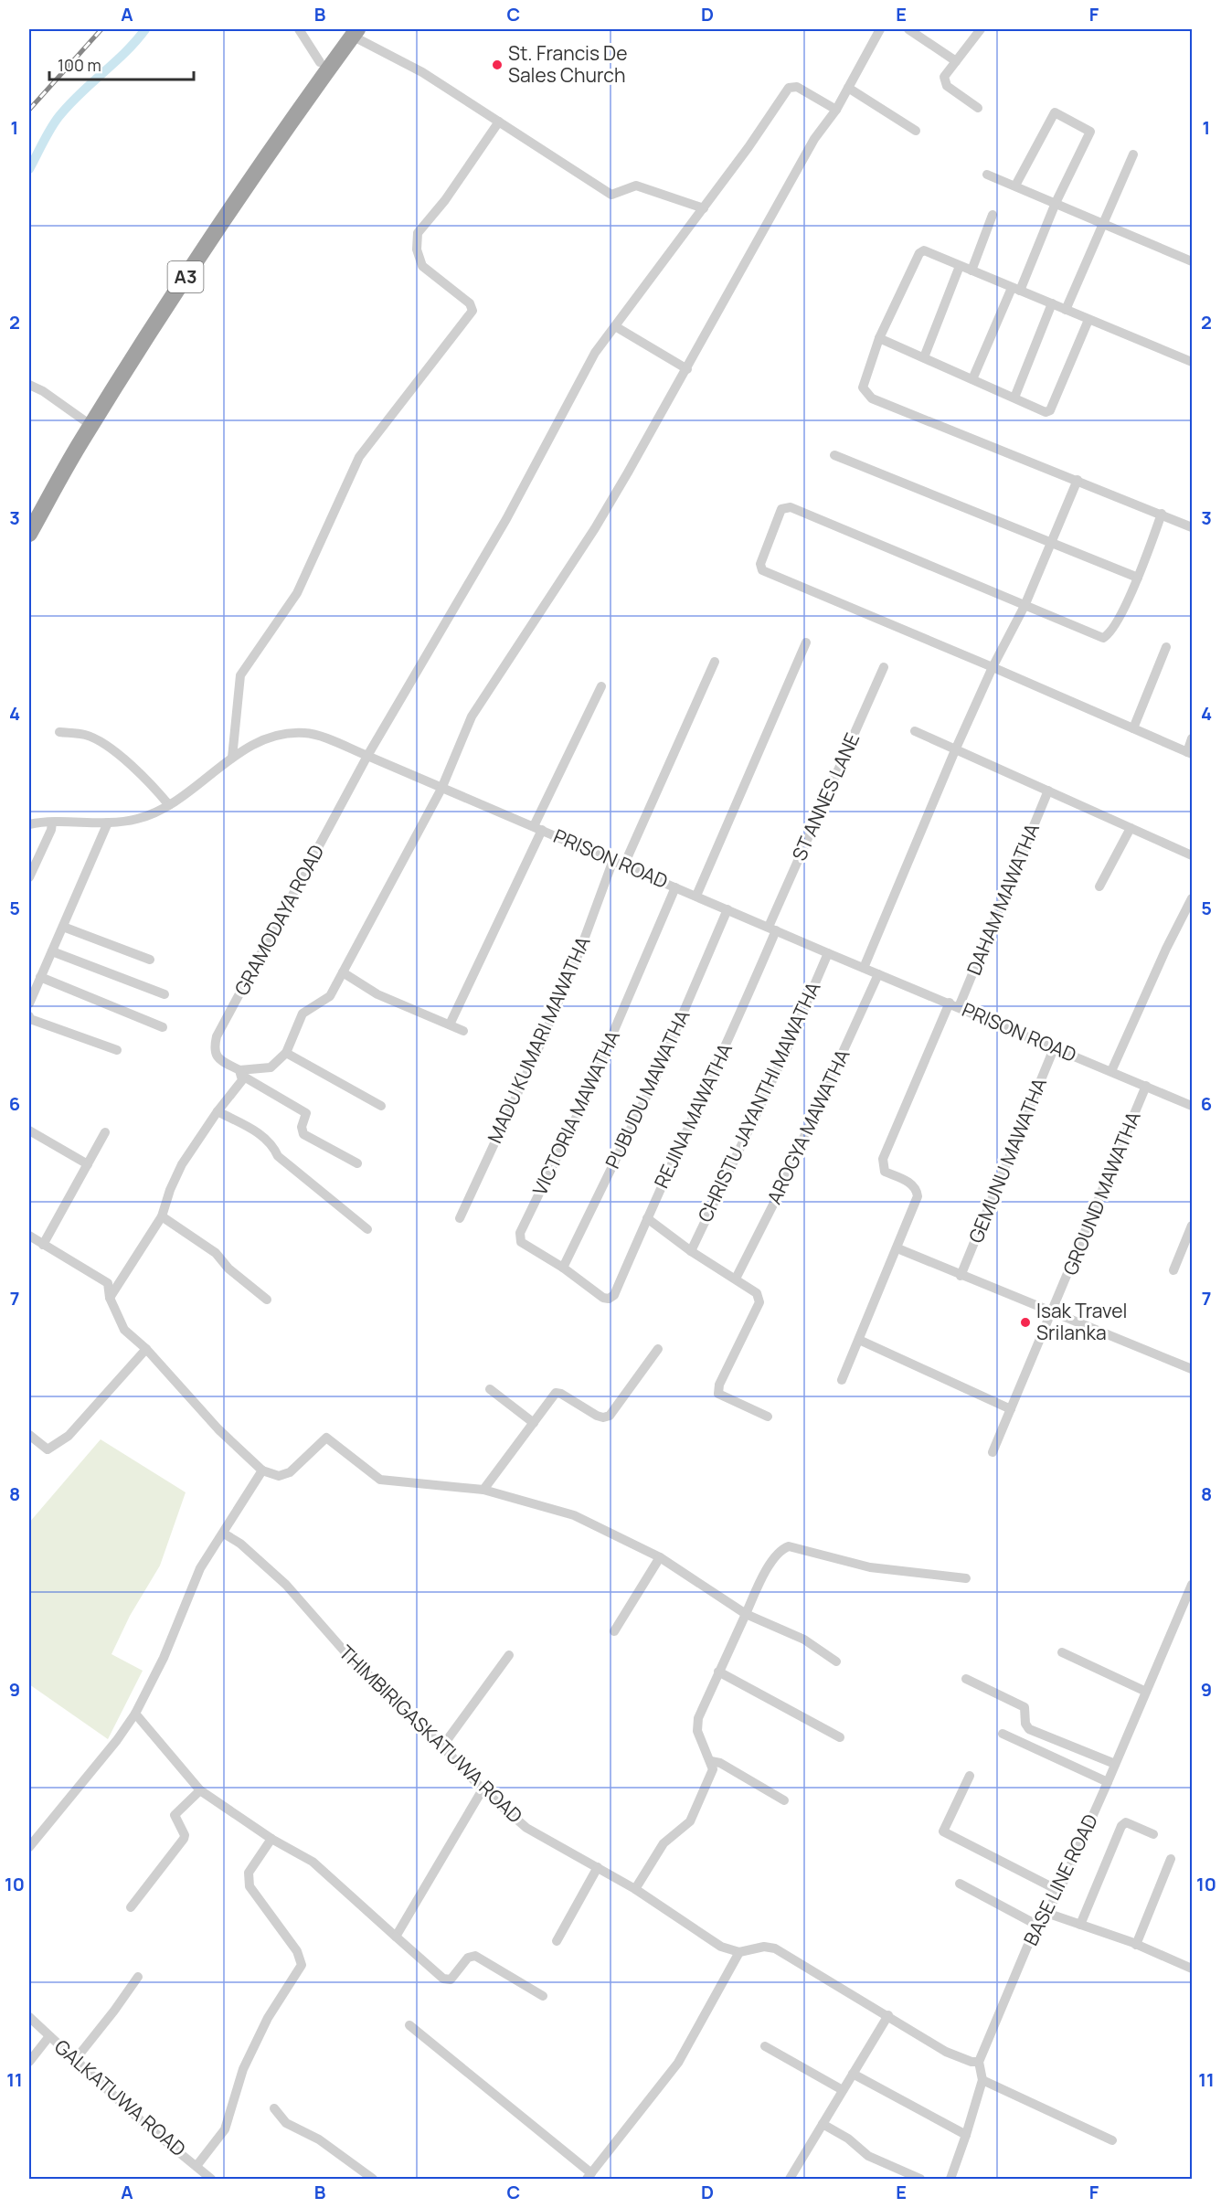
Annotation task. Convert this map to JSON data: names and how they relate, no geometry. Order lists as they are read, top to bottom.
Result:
{
  "streets": {
    "highway": ["A3"],
    "street": [
      "ST ANNES LANE",
      "PRISON ROAD",
      "DAHAM MAWATHA",
      "GRAMODAYA ROAD",
      "MADU KUMARI MAWATHA",
      "PUBUDU MAWATHA",
      "CHRISTU JAYANTHI MAWATHA",
      "VICTORIA MAWATHA",
      "REJINA MAWATHA",
      "AROGYA MAWATHA",
      "GEMUNU MAWATHA",
      "GROUND MAWATHA",
      "THIMBIRIGASKATUWA ROAD",
      "BASE LINE ROAD",
      "GALKATUWA ROAD"
    ]
  },
  "crossings": [
    ["ST ANNES LANE", "PRISON ROAD"],
    ["ST ANNES LANE", "REJINA MAWATHA"],
    ["PRISON ROAD", "DAHAM MAWATHA"],
    ["PRISON ROAD", "GRAMODAYA ROAD"],
    ["PRISON ROAD", "MADU KUMARI MAWATHA"],
    ["PRISON ROAD", "PUBUDU MAWATHA"],
    ["PRISON ROAD", "CHRISTU JAYANTHI MAWATHA"],
    ["PRISON ROAD", "VICTORIA MAWATHA"],
    ["PRISON ROAD", "REJINA MAWATHA"],
    ["PRISON ROAD", "AROGYA MAWATHA"],
    ["PRISON ROAD", "GEMUNU MAWATHA"],
    ["PRISON ROAD", "GROUND MAWATHA"],
    ["PUBUDU MAWATHA", "VICTORIA MAWATHA"],
    ["VICTORIA MAWATHA", "REJINA MAWATHA"]
  ],
  "places": ["St. Francis De Sales Church", "Isak Travel Srilanka"],
  "scale_bar": "100 m",
  "grid": {
    "columns": [
      "A",
      "B",
      "C",
      "D",
      "E",
      "F"
    ],
    "rows": [
      "1",
      "2",
      "3",
      "4",
      "5",
      "6",
      "7",
      "8",
      "9",
      "10",
      "11"
    ]
  }
}
